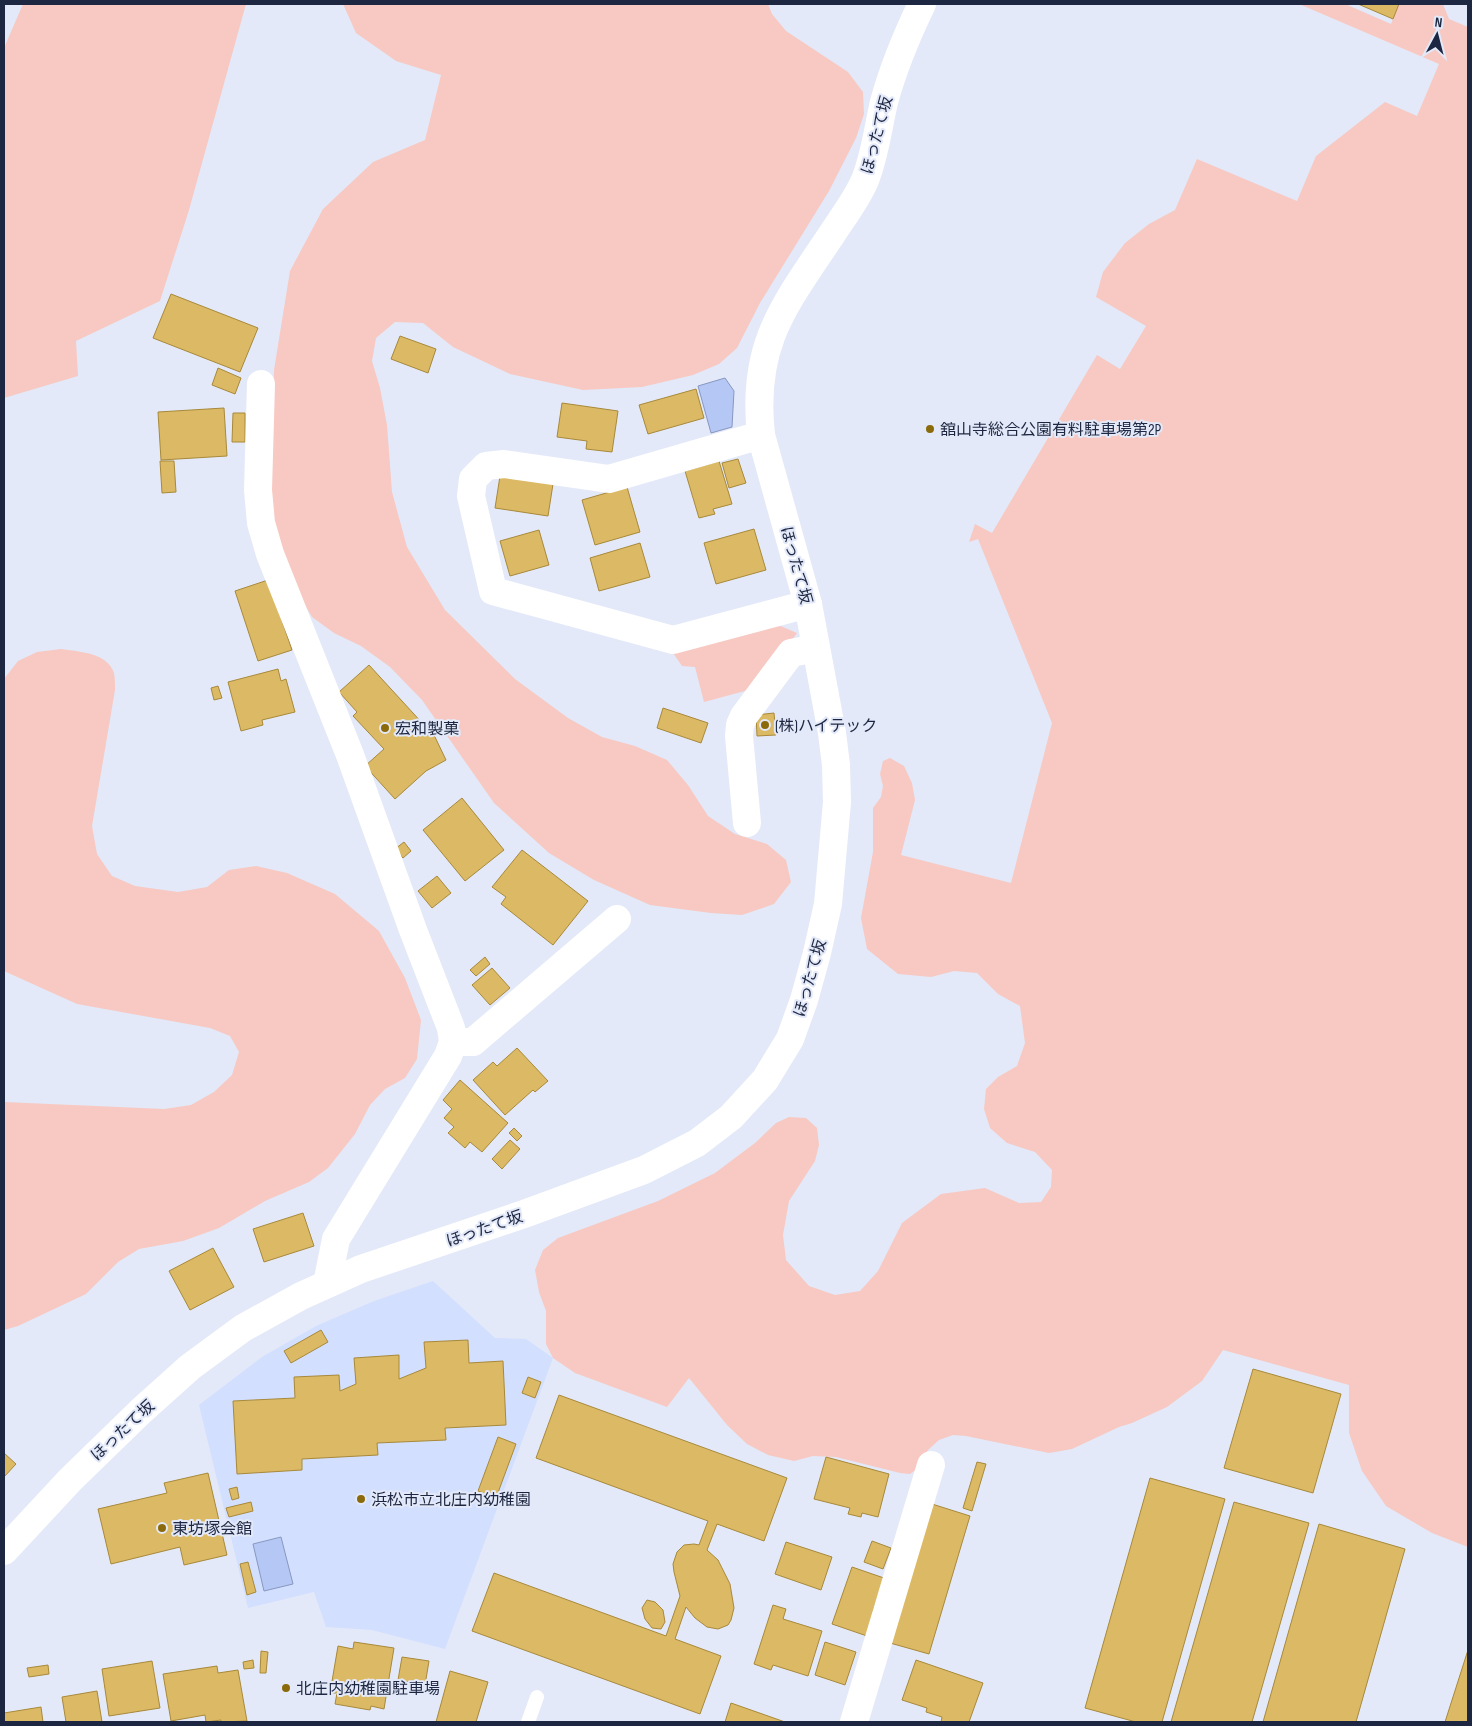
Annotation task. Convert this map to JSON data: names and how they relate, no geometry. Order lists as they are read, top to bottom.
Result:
{
  "streets": {
    "street": ["ほったて坂"]
  },
  "places": [
    "舘山寺総合公園有料駐車場第2P",
    "(株)ハイテック",
    "宏和製菓",
    "浜松市立北庄内幼稚園",
    "東坊塚会館",
    "北庄内幼稚園駐車場"
  ],
  "north": "top"
}
